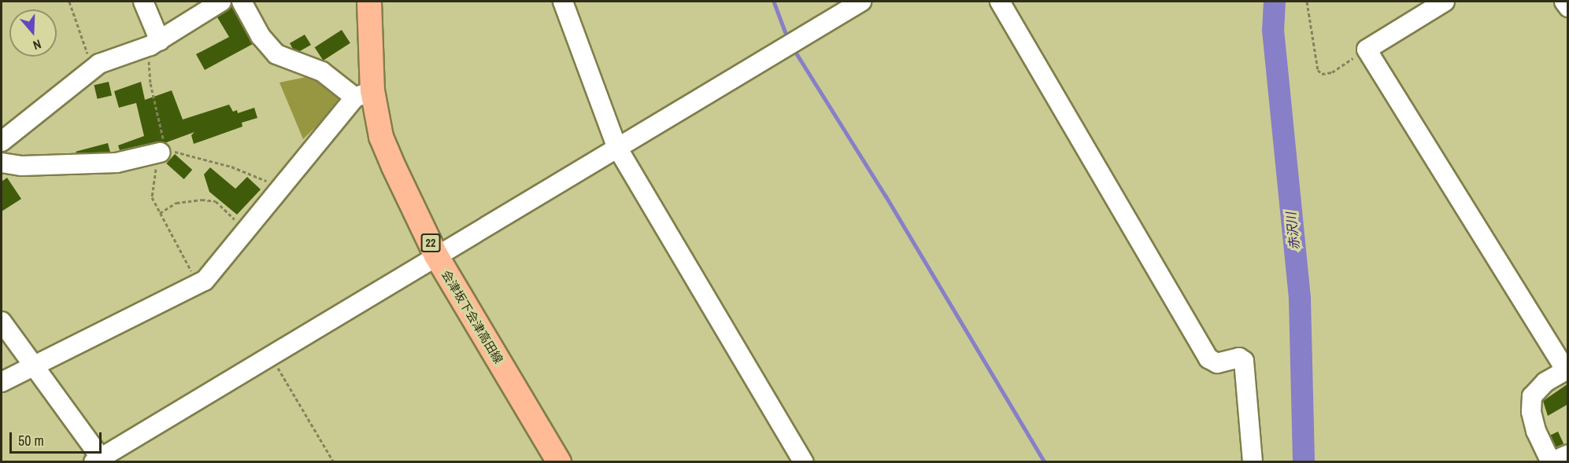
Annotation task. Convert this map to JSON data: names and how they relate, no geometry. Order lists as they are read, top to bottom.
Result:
{
  "streets": {
    "main road": ["22", "会津坂下会津高田線"]
  },
  "water": ["赤沢川"],
  "scale_bar": "50 m",
  "north": "bottom"
}
